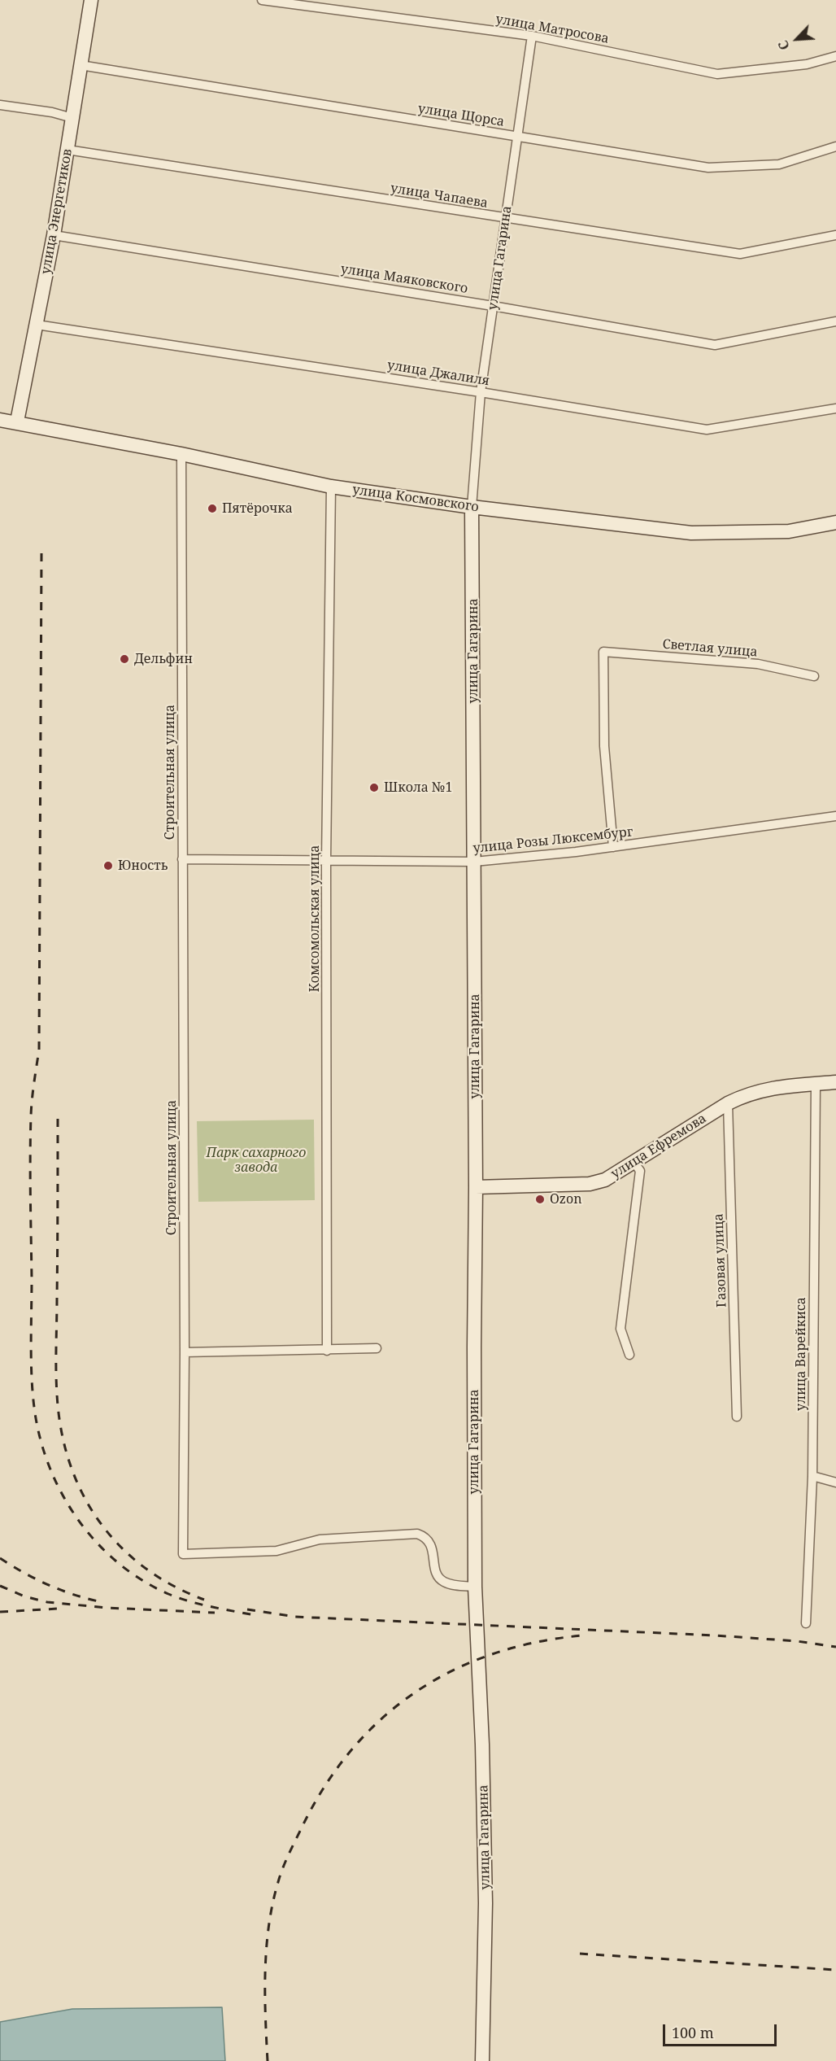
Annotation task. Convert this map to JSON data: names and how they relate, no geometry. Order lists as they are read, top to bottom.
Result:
{
  "streets": {
    "street": [
      "улица Матросова",
      "улица Щорса",
      "улица Чапаева",
      "улица Энергетиков",
      "улица Гагарина",
      "улица Маяковского",
      "улица Джалиля",
      "улица Космовского",
      "Светлая улица",
      "Строительная улица",
      "улица Розы Люксембург",
      "Комсомольская улица",
      "улица Ефремова",
      "Газовая улица",
      "улица Варейкиса"
    ]
  },
  "crossings": [
    ["улица Матросова", "улица Гагарина"],
    ["улица Щорса", "улица Энергетиков"],
    ["улица Щорса", "улица Гагарина"],
    ["улица Чапаева", "улица Энергетиков"],
    ["улица Чапаева", "улица Гагарина"],
    ["улица Энергетиков", "улица Маяковского"],
    ["улица Энергетиков", "улица Джалиля"],
    ["улица Энергетиков", "улица Космовского"],
    ["улица Гагарина", "улица Маяковского"],
    ["улица Гагарина", "улица Джалиля"],
    ["улица Гагарина", "улица Космовского"],
    ["улица Гагарина", "Строительная улица"],
    ["улица Гагарина", "улица Розы Люксембург"],
    ["улица Гагарина", "улица Ефремова"],
    ["улица Космовского", "Строительная улица"],
    ["улица Космовского", "Комсомольская улица"],
    ["Светлая улица", "улица Розы Люксембург"],
    ["Строительная улица", "улица Розы Люксембург"],
    ["улица Розы Люксембург", "Комсомольская улица"],
    ["улица Ефремова", "Газовая улица"],
    ["улица Ефремова", "улица Варейкиса"]
  ],
  "parks": ["Парк сахарного завода"],
  "places": [
    "Пятёрочка",
    "Дельфин",
    "Школа №1",
    "Юность",
    "Ozon"
  ],
  "scale_bar": "100 m",
  "north": "bottom left"
}
